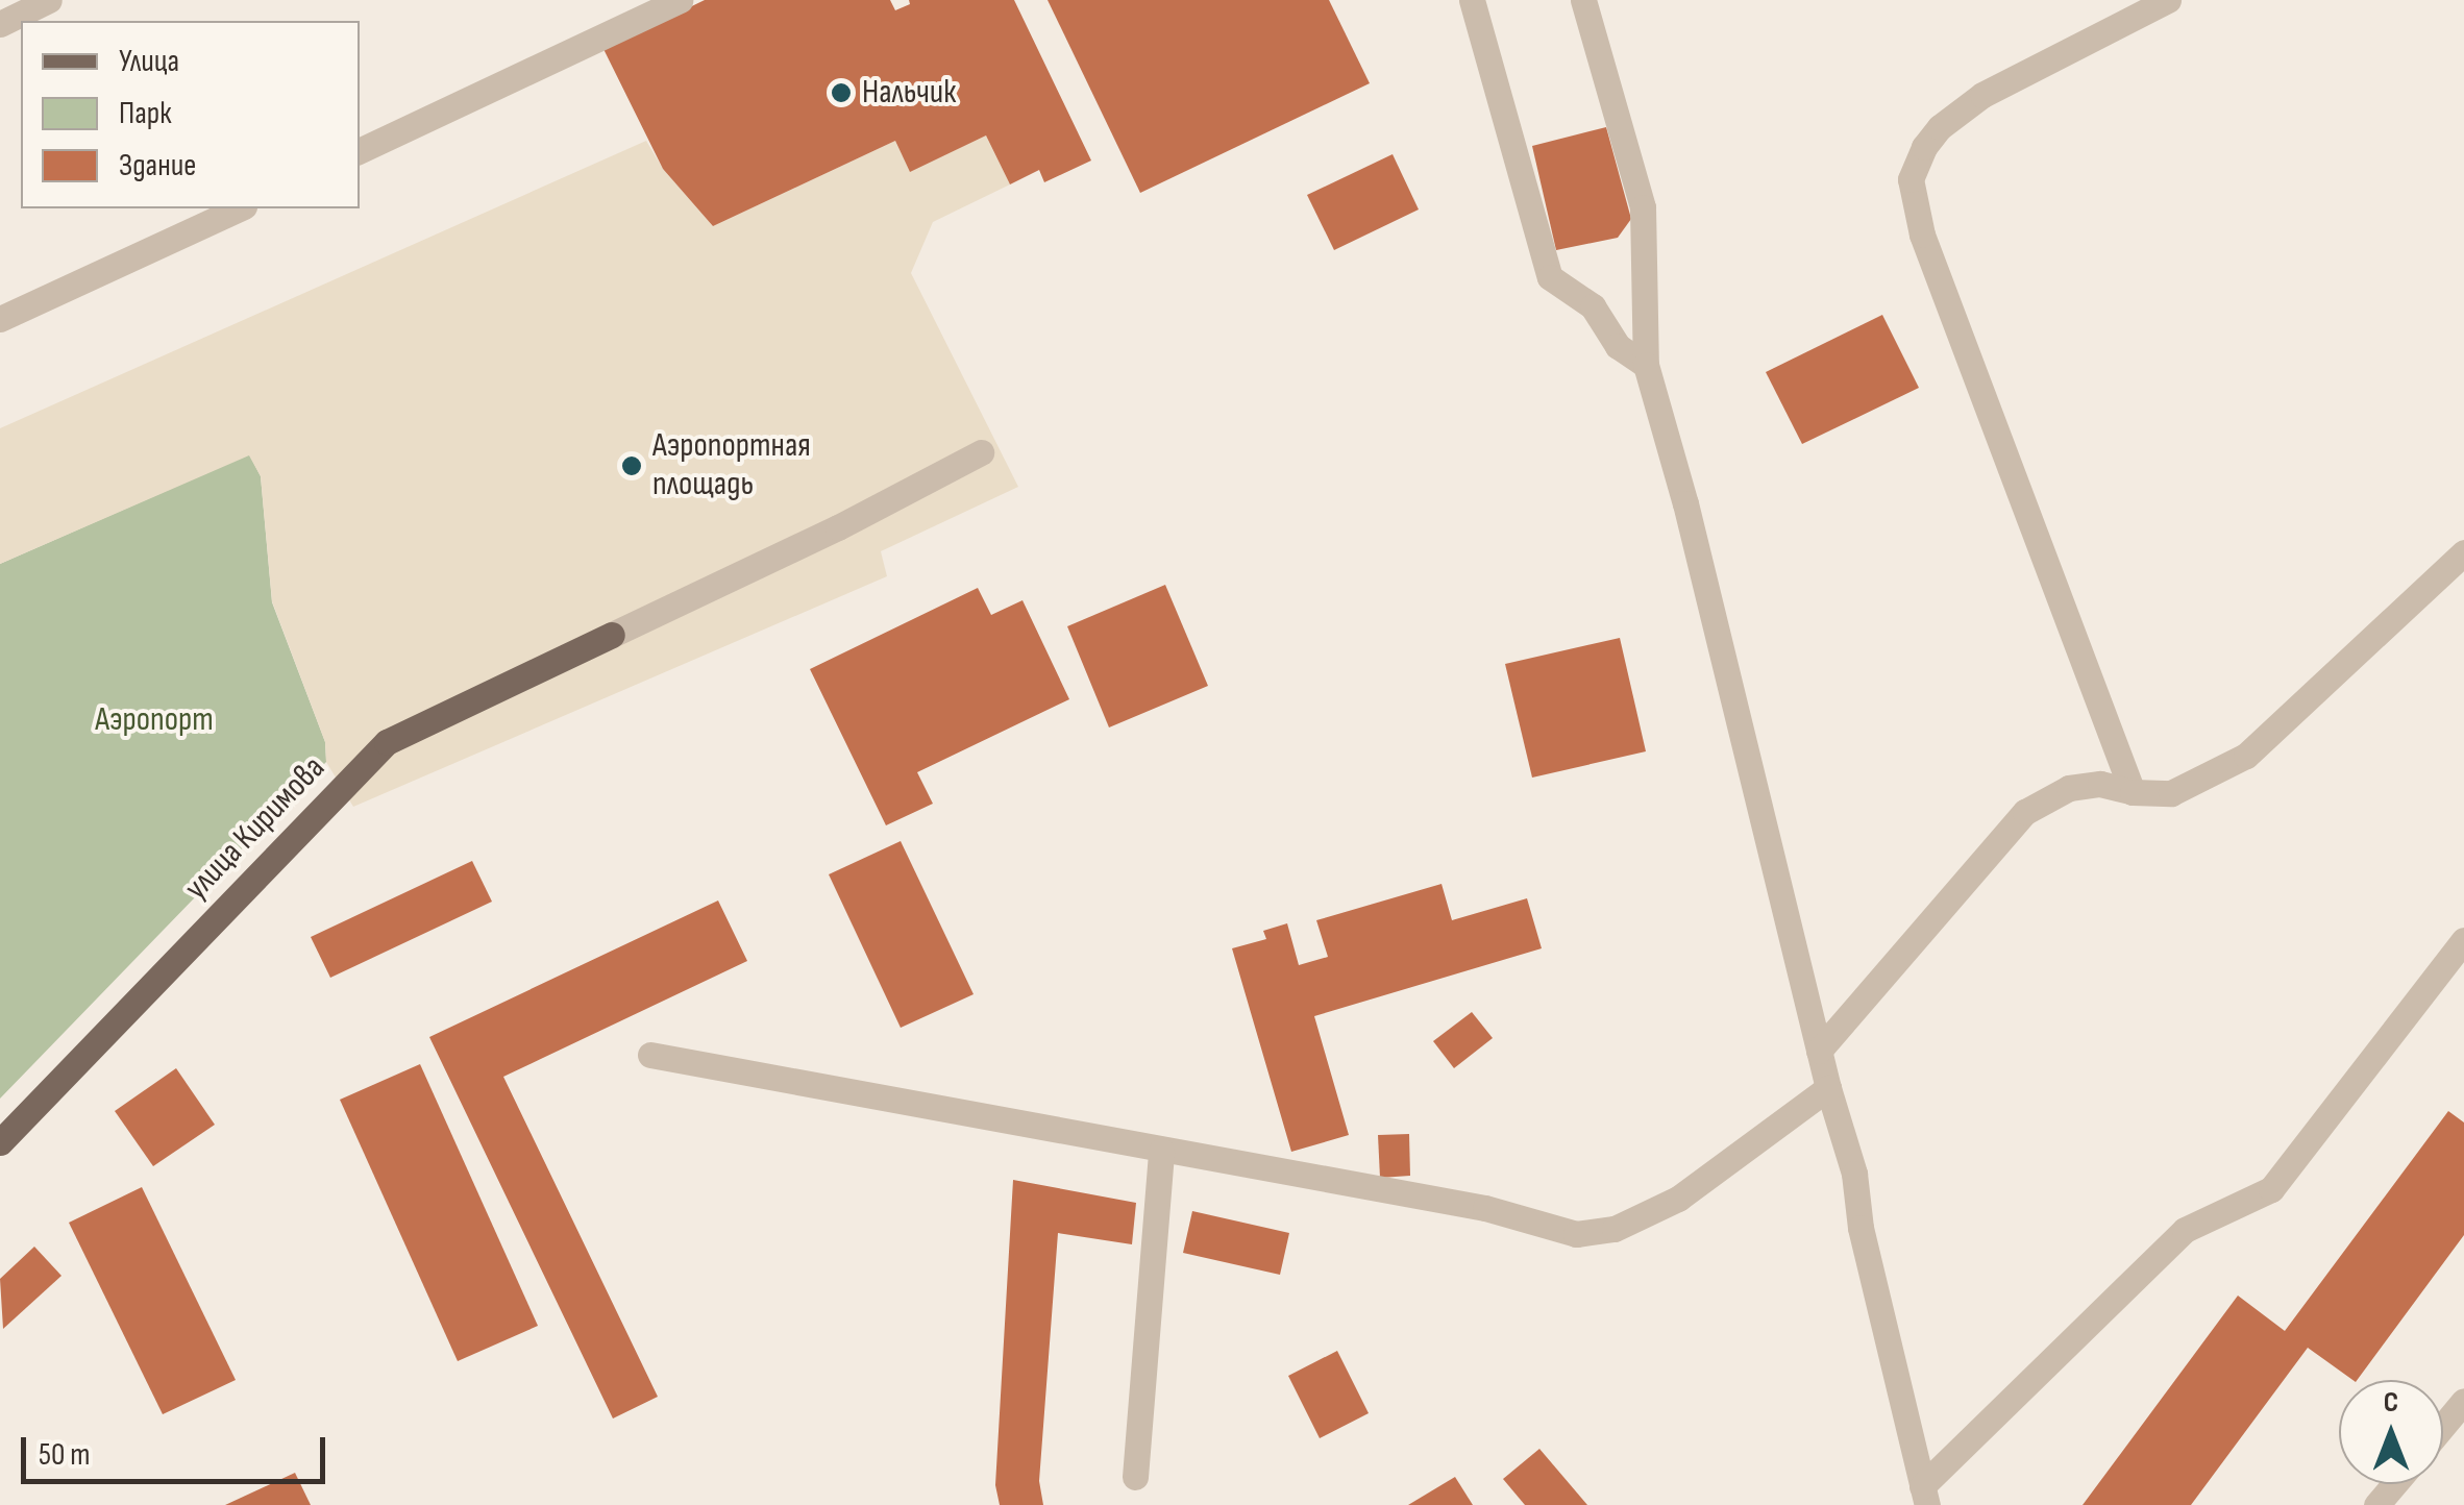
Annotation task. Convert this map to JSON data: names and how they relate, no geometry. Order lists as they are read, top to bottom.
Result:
{
  "streets": {
    "main road": ["улица Киримова"]
  },
  "parks": ["Аэропорт"],
  "places": ["Нальчик", "Аэропортная площадь"],
  "legend": ["Улица", "Парк", "Здание"],
  "scale_bar": "50 m",
  "north": "top"
}
